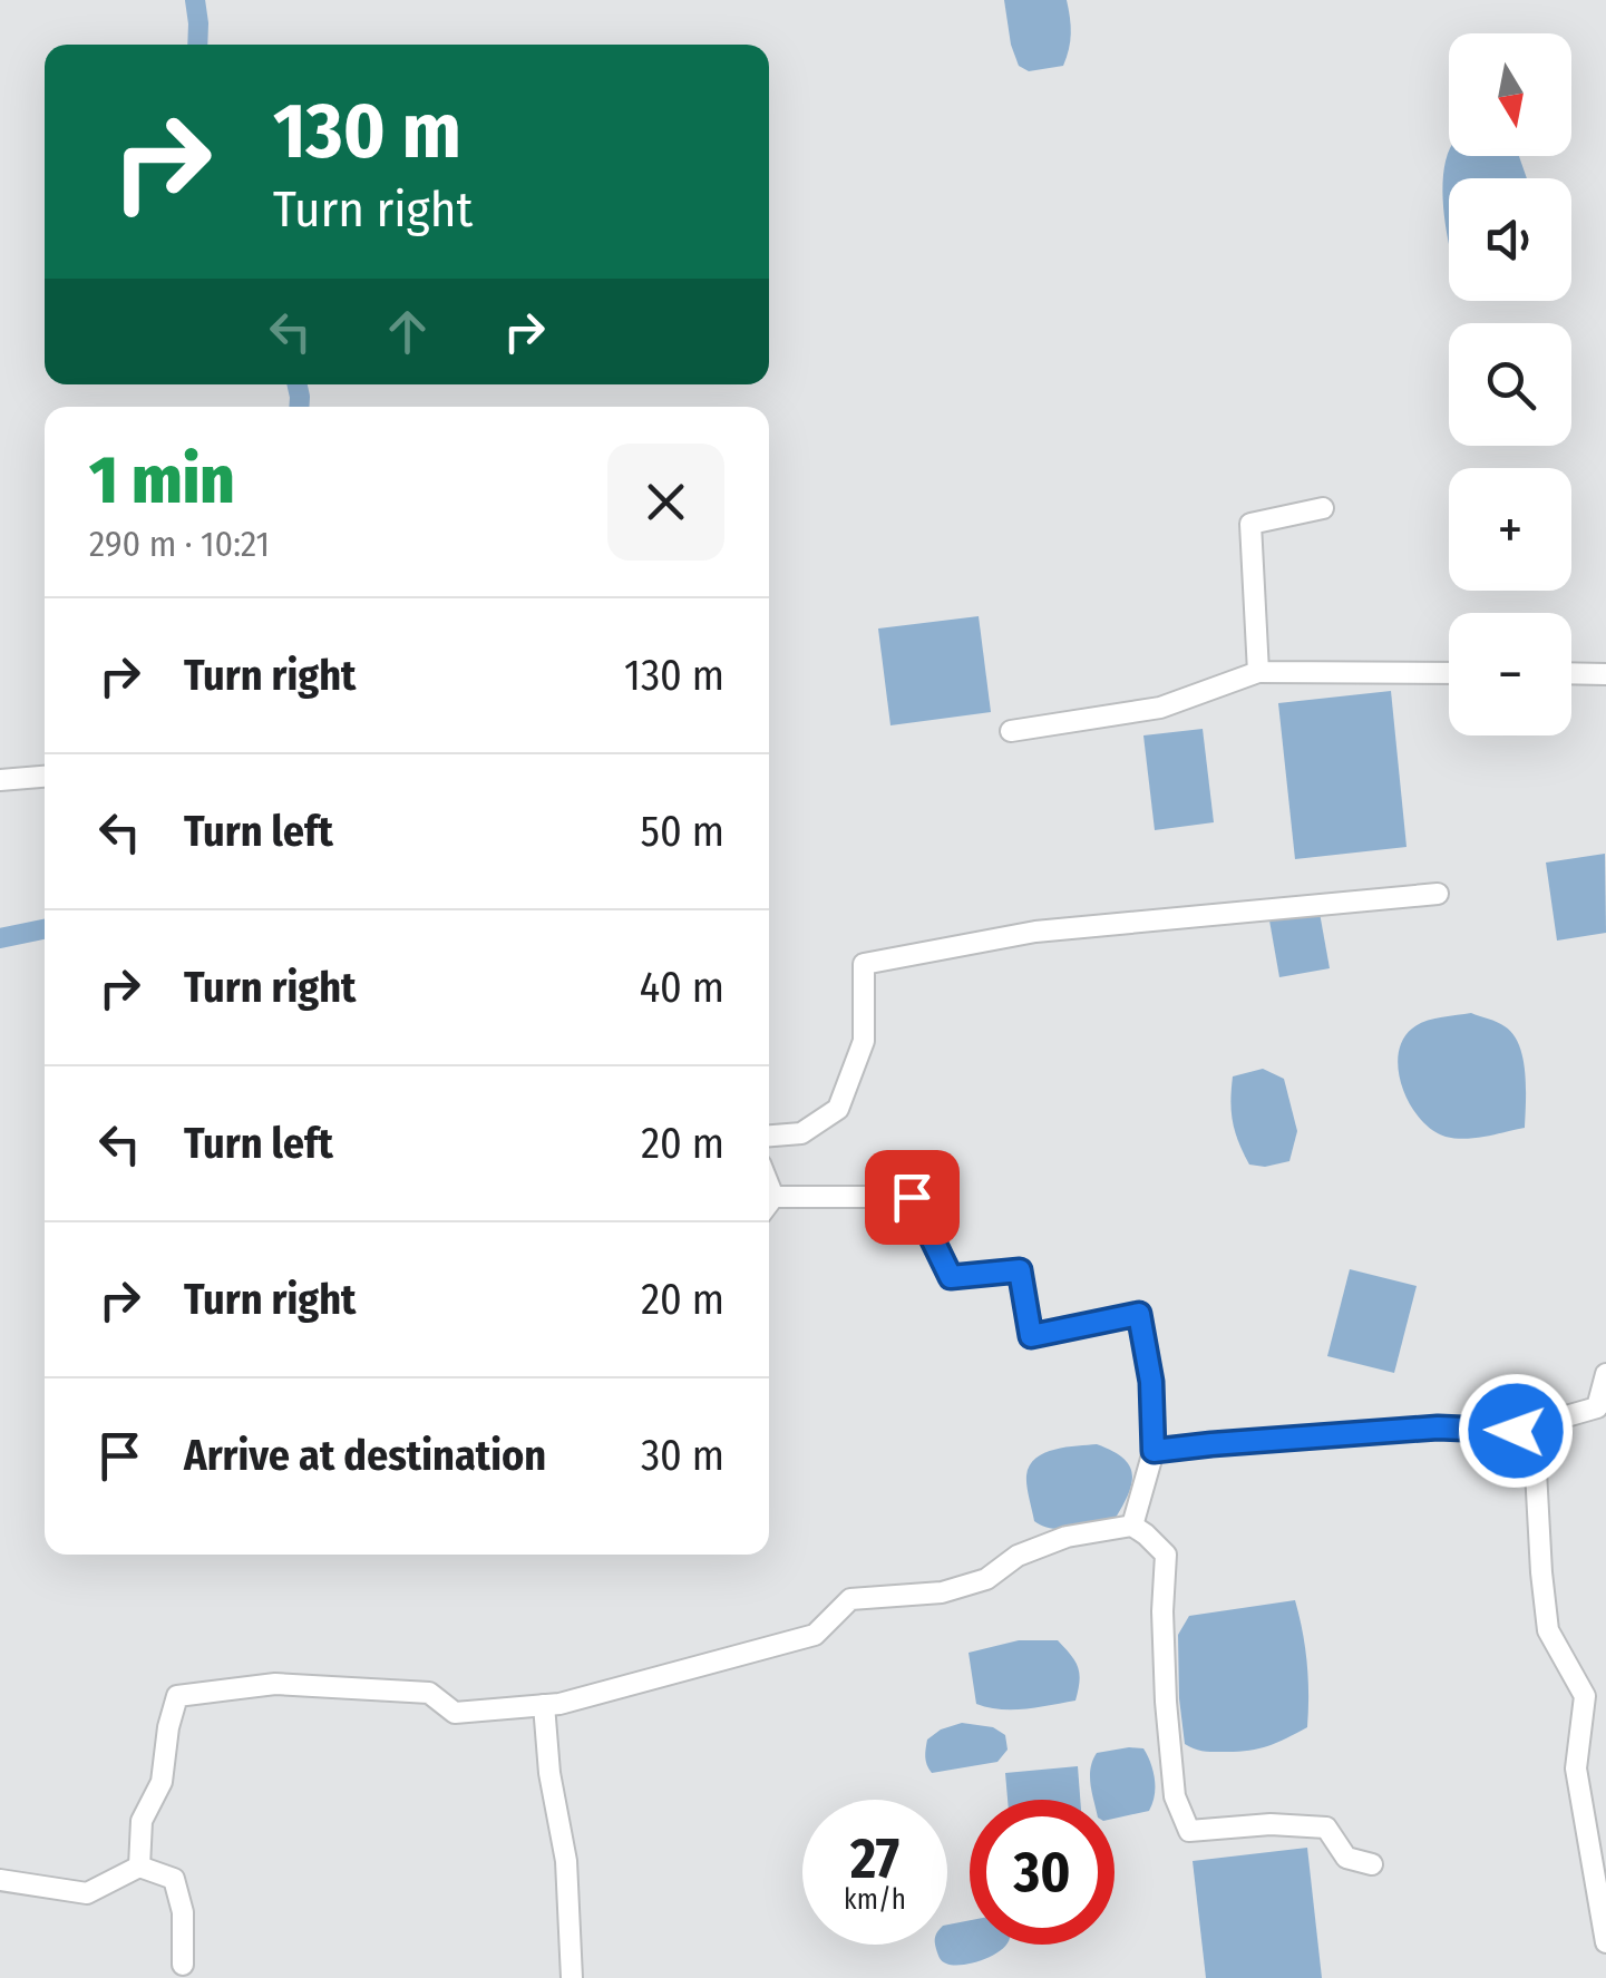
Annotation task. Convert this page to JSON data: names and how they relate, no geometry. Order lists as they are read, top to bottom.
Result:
{
  "north": "bottom",
  "page": {
    "map_buttons": ["+", "−"],
    "turn": ["130 m", "Turn right"],
    "heading": ["1 min", "290 m · 10:21"],
    "list": [
      {
        "name": "Turn right",
        "value": "130 m"
      },
      {
        "name": "Turn left",
        "value": "50 m"
      },
      {
        "name": "Turn right",
        "value": "40 m"
      },
      {
        "name": "Turn left",
        "value": "20 m"
      },
      {
        "name": "Turn right",
        "value": "20 m"
      },
      {
        "name": "Arrive at destination",
        "value": "30 m"
      }
    ],
    "speed": "27 km/h",
    "limit": "30"
  }
}
